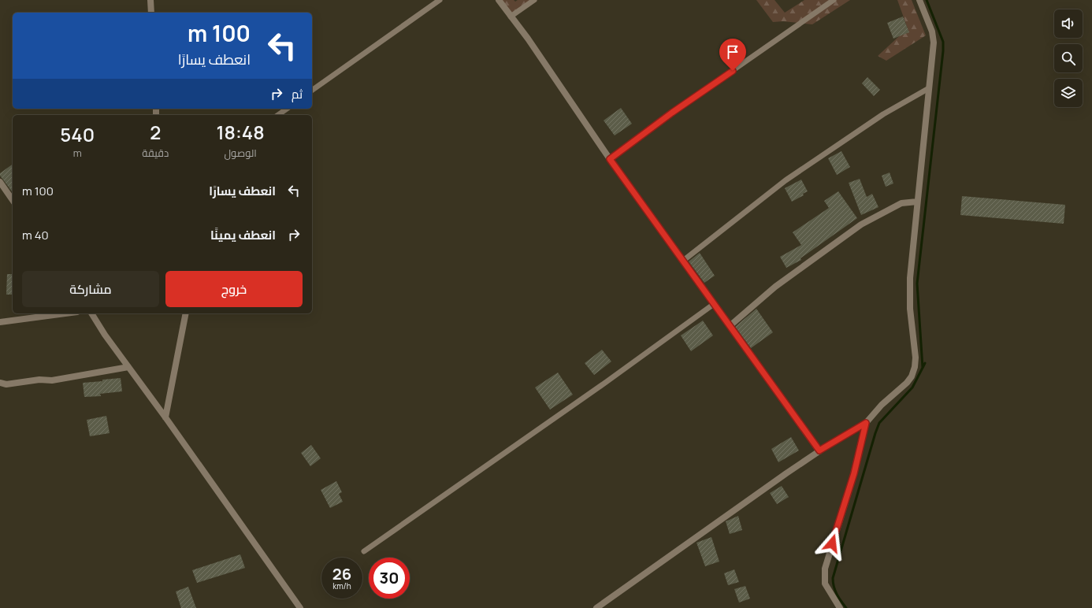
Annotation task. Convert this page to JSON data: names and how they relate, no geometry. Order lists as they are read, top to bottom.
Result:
{
  "page": {
    "turn": ["100 m", "انعطف يسارًا"],
    "then": "ثم",
    "eta": [
      "18:48",
      "الوصول",
      "2",
      "دقيقة",
      "540",
      "m"
    ],
    "list": [
      {
        "name": "انعطف يسارًا",
        "value": "100 m"
      },
      {
        "name": "انعطف يمينًا",
        "value": "40 m"
      }
    ],
    "buttons": ["خروج", "مشاركة"],
    "speed": "26 km/h",
    "limit": "30"
  }
}
